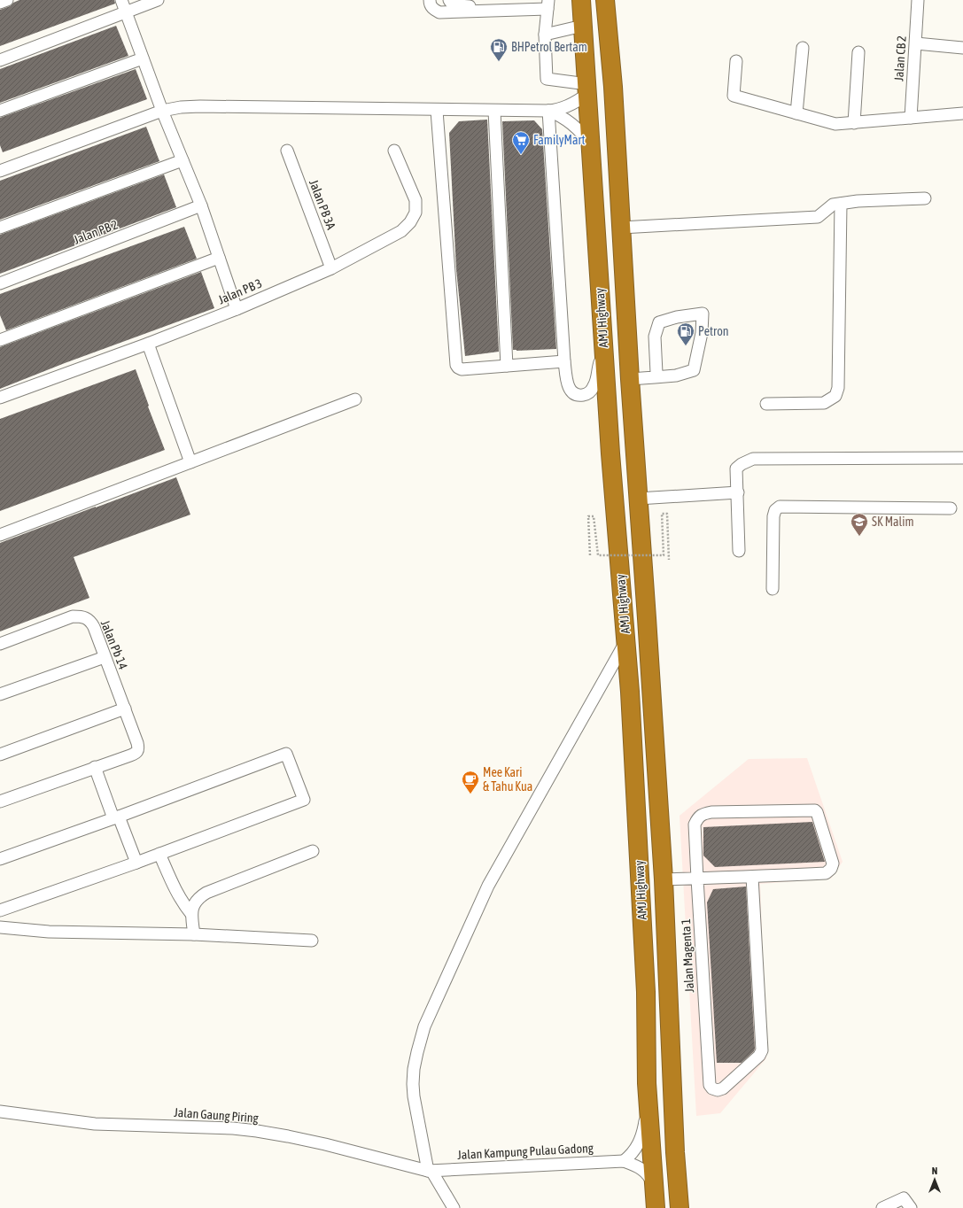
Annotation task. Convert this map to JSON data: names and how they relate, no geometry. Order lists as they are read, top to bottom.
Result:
{
  "streets": {
    "highway": ["AMJ Highway"],
    "street": [
      "Jalan CB 2",
      "Jalan PB 3A",
      "Jalan PB 2",
      "Jalan PB 3",
      "Jalan Pb 14",
      "Jalan Magenta 1",
      "Jalan Gaung Piring",
      "Jalan Kampung Pulau Gadong"
    ]
  },
  "crossings": [
    ["Jalan PB 3A", "Jalan PB 3"],
    ["Jalan Gaung Piring", "Jalan Kampung Pulau Gadong"]
  ],
  "places": {
    "fuel station": ["BHPetrol Bertam", "Petron"],
    "supermarket": ["FamilyMart"],
    "school or university": ["SK Malim"],
    "cafe": ["Mee Kari & Tahu Kua"]
  },
  "north": "top"
}
